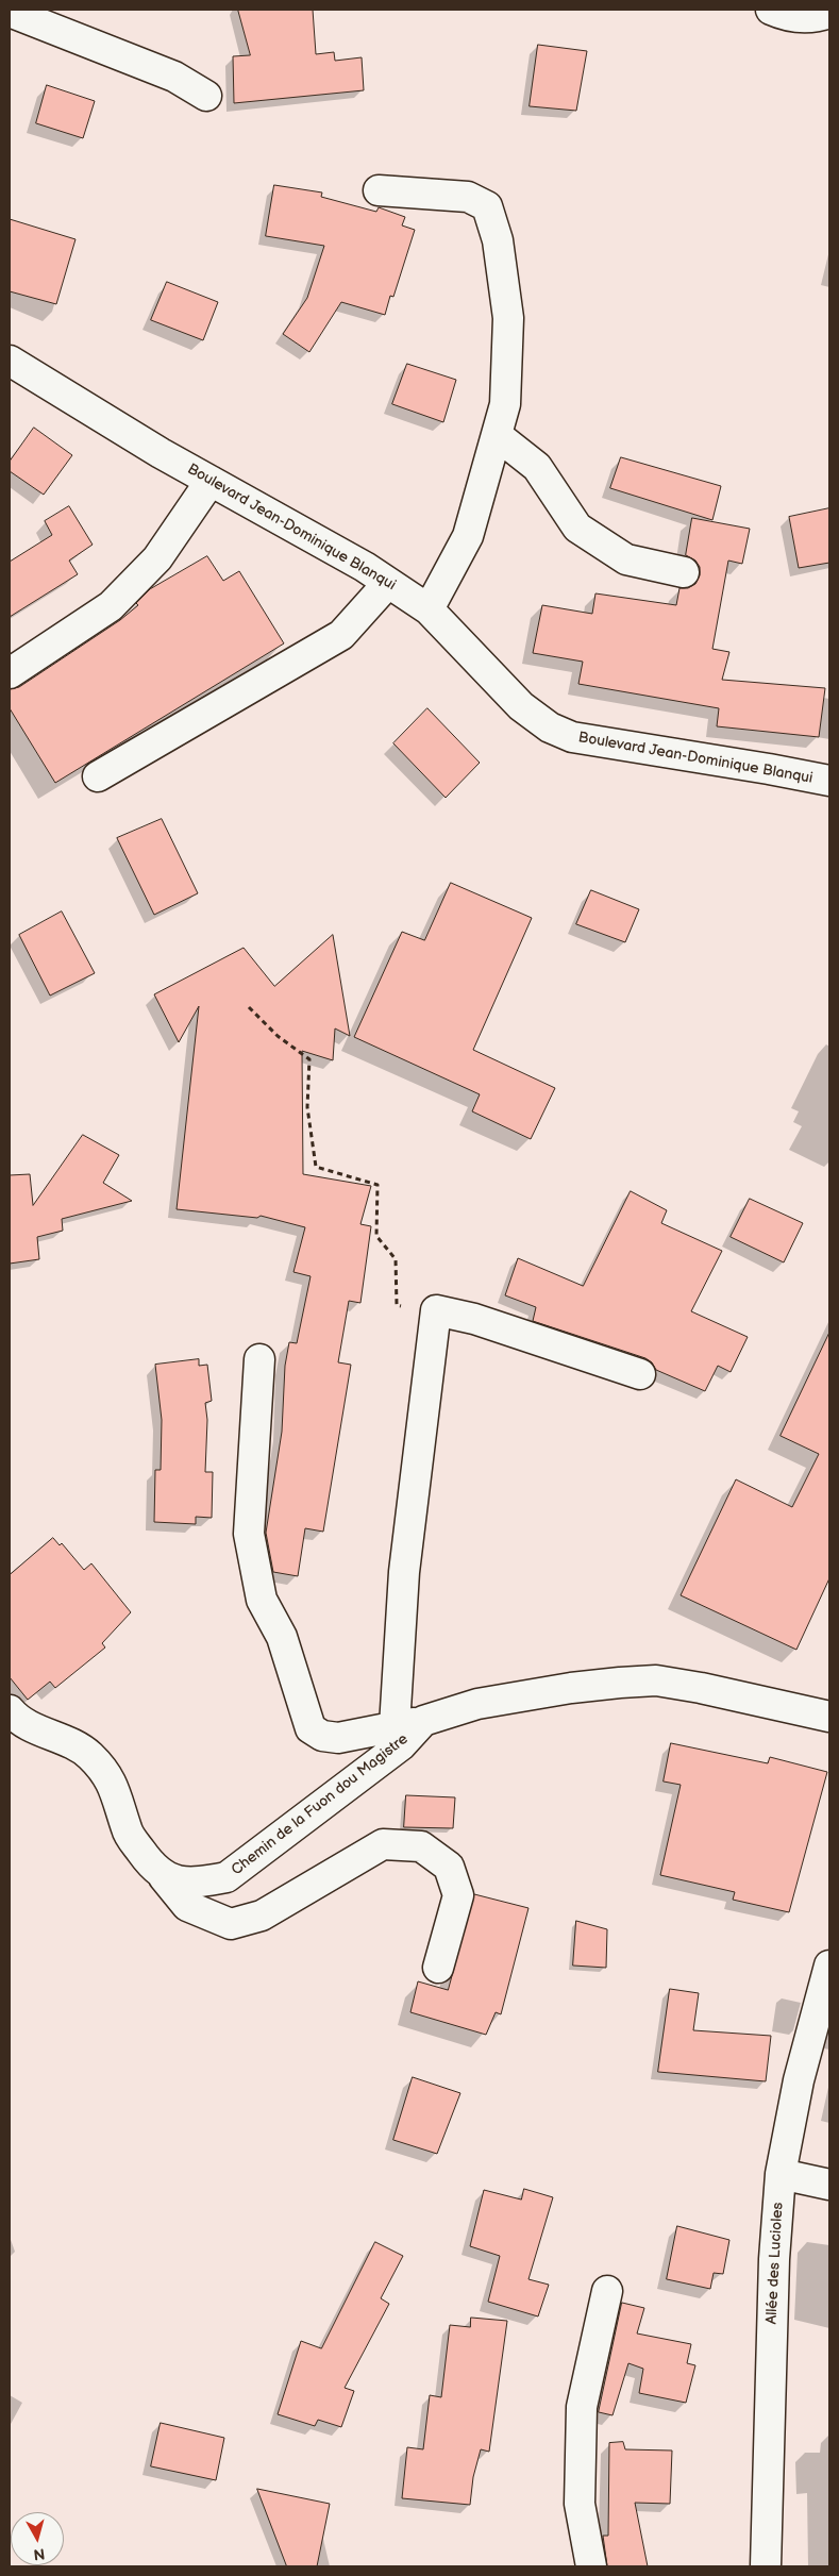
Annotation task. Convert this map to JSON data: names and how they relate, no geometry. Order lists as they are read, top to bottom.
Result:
{
  "streets": {
    "street": ["Boulevard Jean-Dominique Blanqui", "Chemin de la Fuon dou Magistre", "Allée des Lucioles"]
  },
  "north": "bottom"
}
